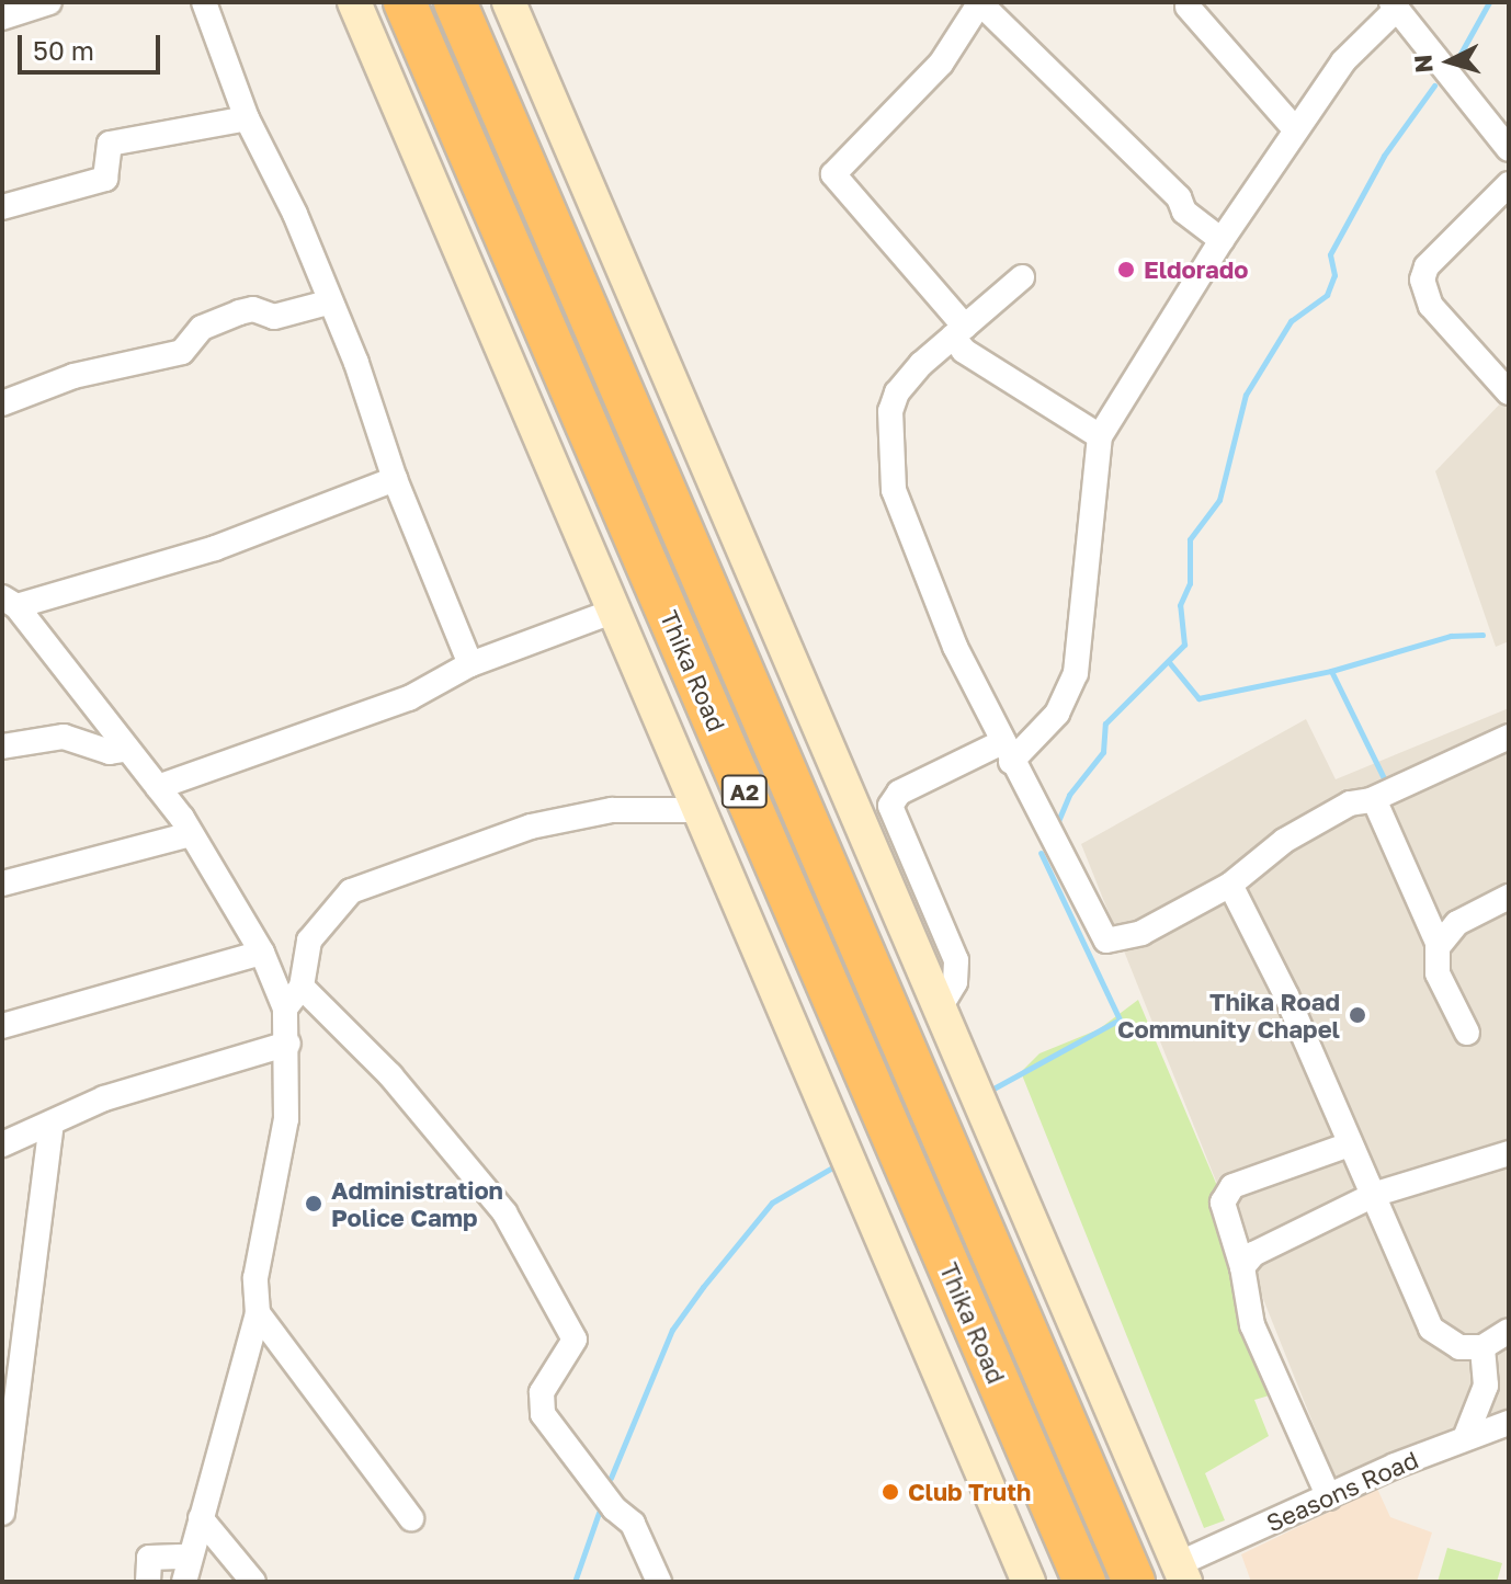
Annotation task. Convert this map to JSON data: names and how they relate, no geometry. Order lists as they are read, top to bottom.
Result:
{
  "streets": {
    "highway": ["Thika Road", "A2"],
    "street": ["Seasons Road"]
  },
  "places": [
    "Eldorado",
    "Thika Road Community Chapel",
    "Administration Police Camp",
    "Club Truth"
  ],
  "scale_bar": "50 m",
  "north": "left"
}
